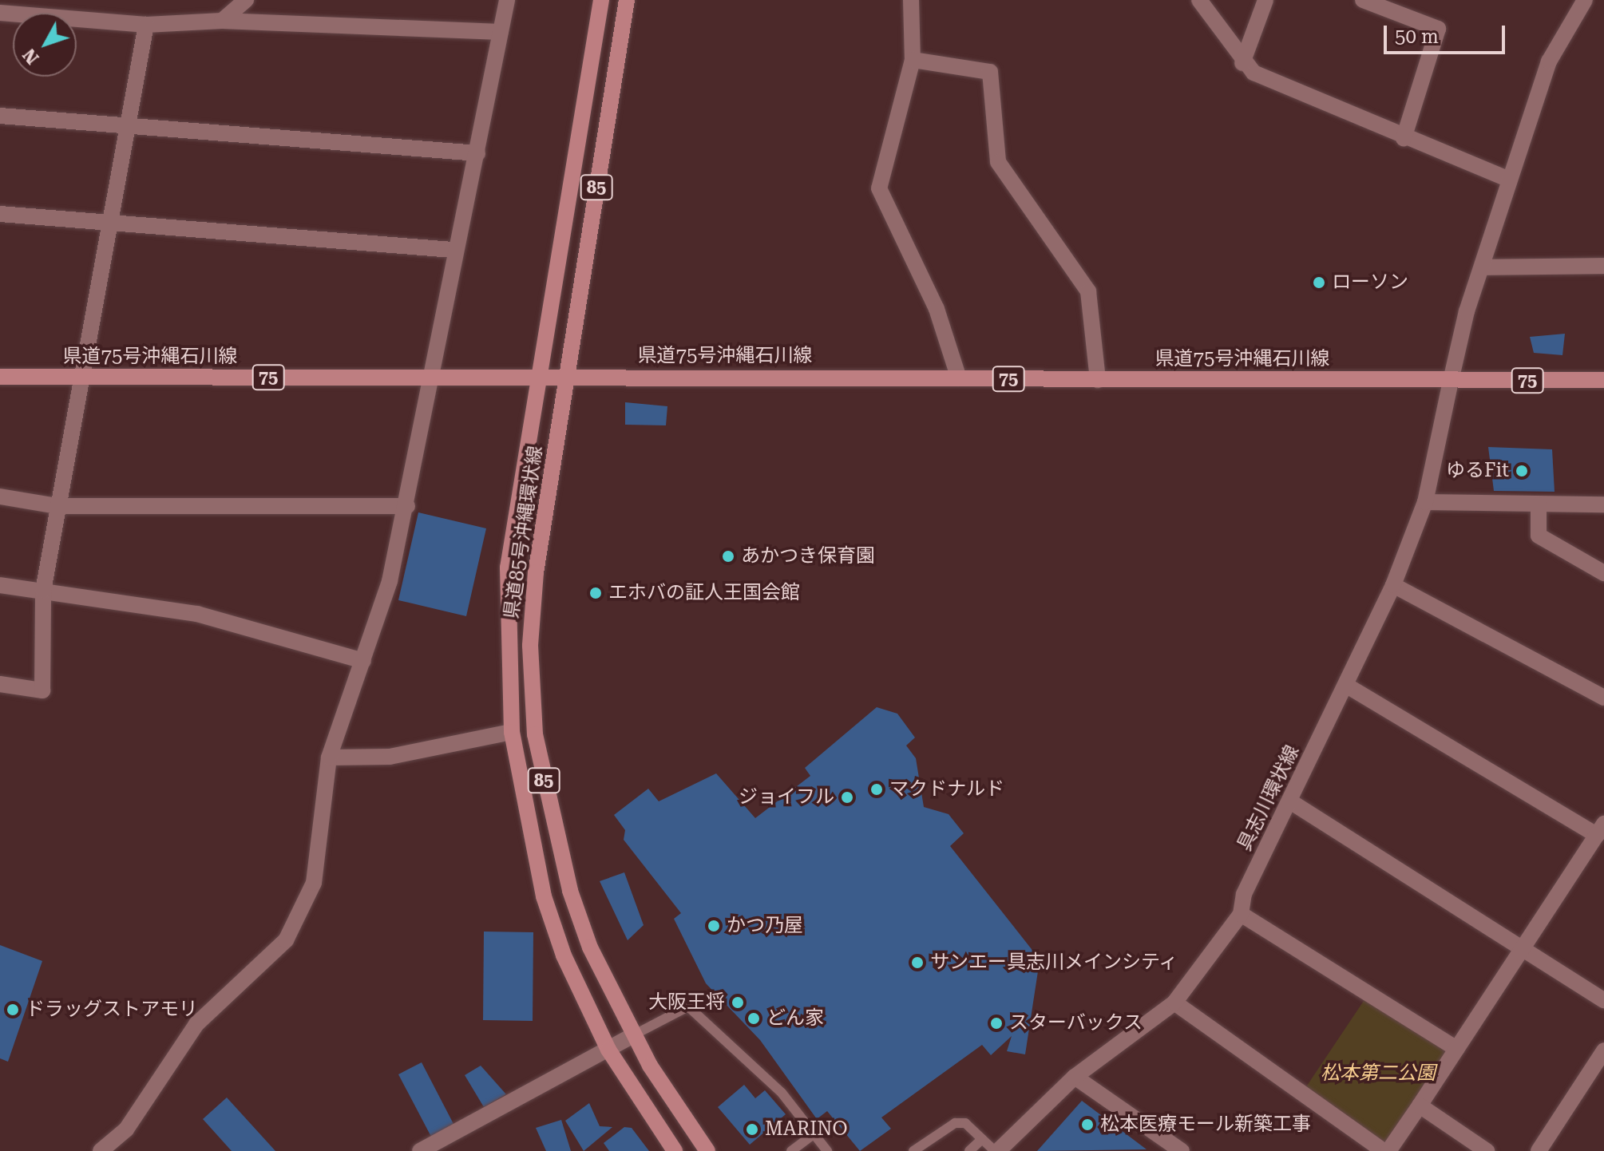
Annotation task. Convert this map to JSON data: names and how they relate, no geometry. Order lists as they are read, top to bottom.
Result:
{
  "streets": {
    "main road": [
      "85",
      "県道75号沖縄石川線",
      "75",
      "県道85号沖縄環状線"
    ],
    "street": ["具志川環状線"]
  },
  "crossings": [
    ["県道75号沖縄石川線", "75"],
    ["県道75号沖縄石川線", "県道85号沖縄環状線"],
    ["県道75号沖縄石川線", "具志川環状線"],
    ["75", "具志川環状線"]
  ],
  "parks": ["松本第二公園"],
  "places": [
    "ローソン",
    "ゆるFit",
    "あかつき保育園",
    "エホバの証人王国会館",
    "マクドナルド",
    "ジョイフル",
    "かつ乃屋",
    "サンエー具志川メインシティ",
    "大阪王将",
    "ドラッグストアモリ",
    "どん家",
    "スターバックス",
    "松本医療モール新築工事",
    "MARINO"
  ],
  "scale_bar": "50 m",
  "north": "bottom left"
}
